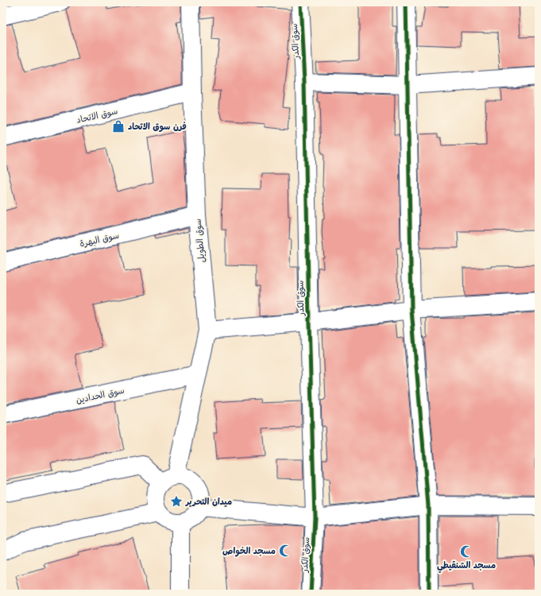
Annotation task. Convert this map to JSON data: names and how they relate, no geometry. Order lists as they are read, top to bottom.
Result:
{
  "streets": {
    "street": [
      "سوق الكدر",
      "سوق الاتحاد",
      "سوق البهرة",
      "سوق الطويل",
      "سوق الحدادين"
    ]
  },
  "crossings": [
    ["سوق الاتحاد", "سوق الطويل"],
    ["سوق البهرة", "سوق الطويل"],
    ["سوق الطويل", "سوق الحدادين"]
  ],
  "places": {
    "shop": ["فرن سوق الاتحاد"],
    "place": ["ميدان التحرير"],
    "mosque": ["مسجد الخواص", "مسجد الشنقيطي"]
  }
}
